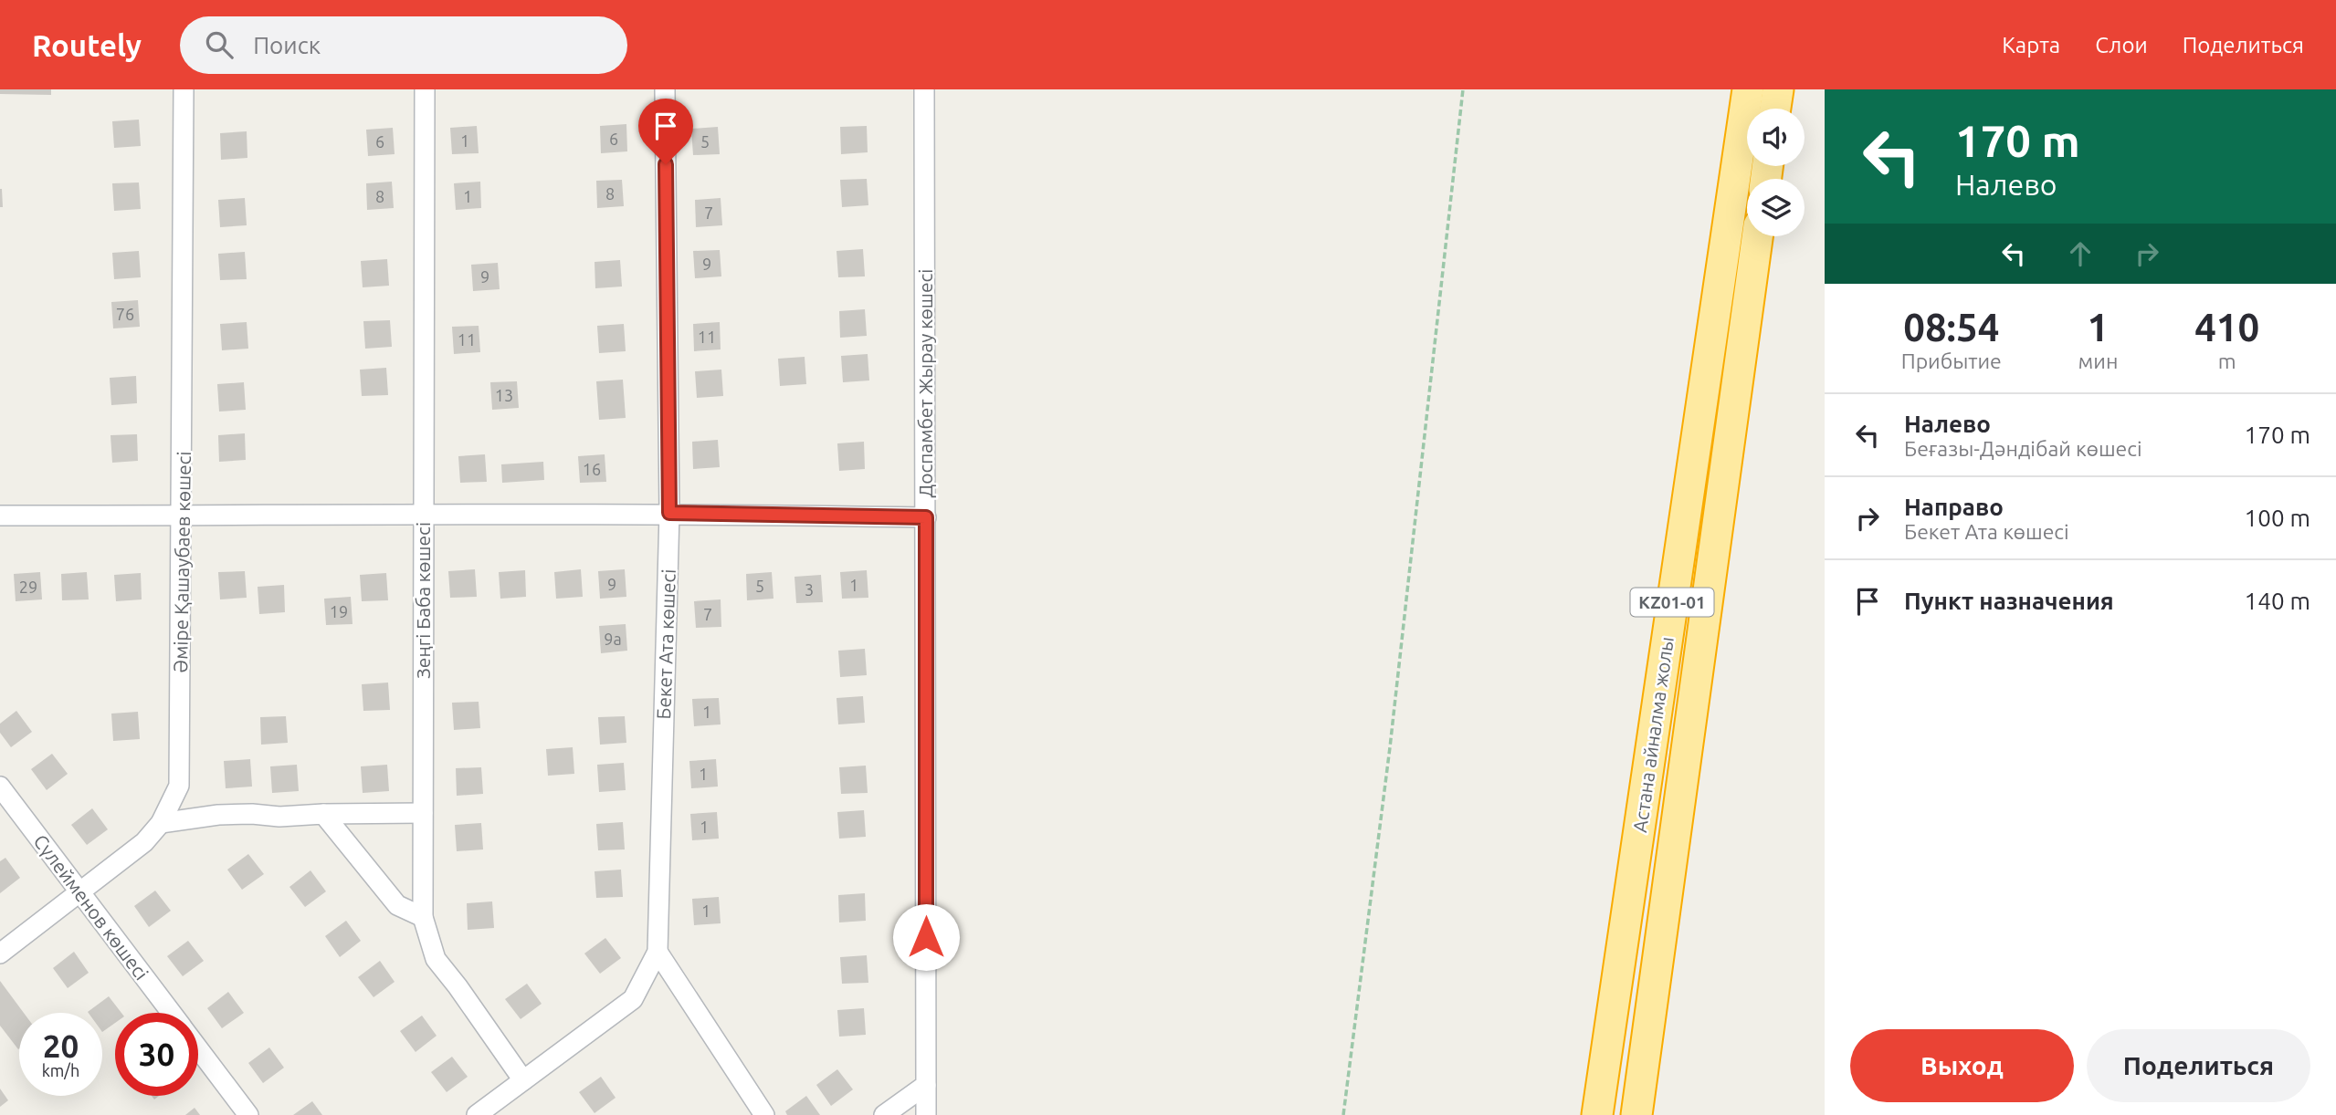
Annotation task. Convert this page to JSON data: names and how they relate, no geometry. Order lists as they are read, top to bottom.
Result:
{
  "streets": {
    "highway": ["KZ01-01", "Астана айналма жолы"],
    "street": [
      "Доспамбет Жырау көшесі",
      "Әміре Қашаубаев көшесі",
      "Зеңгі Баба көшесі",
      "Бекет Ата көшесі",
      "Сүлейменов көшесі"
    ]
  },
  "crossings": [
    ["Әміре Қашаубаев көшесі", "Сүлейменов көшесі"],
    ["Зеңгі Баба көшесі", "Бекет Ата көшесі"]
  ],
  "house_numbers": [
    "6",
    "1",
    "6",
    "5",
    "8",
    "8",
    "1",
    "7",
    "9",
    "9",
    "76",
    "11",
    "11",
    "13",
    "16",
    "9",
    "1",
    "5",
    "29",
    "3",
    "19",
    "7",
    "9а",
    "1",
    "1",
    "1",
    "1"
  ],
  "page": {
    "header": "Routely",
    "search": "Поиск",
    "nav": ["Карта", "Слои", "Поделиться"],
    "turn": ["170 m", "Налево"],
    "eta": [
      "08:54",
      "Прибытие",
      "1",
      "мин",
      "410",
      "m"
    ],
    "list": [
      {
        "name": "Налево",
        "note": "Беғазы-Дәндібай көшесі",
        "value": "170 m"
      },
      {
        "name": "Направо",
        "note": "Бекет Ата көшесі",
        "value": "100 m"
      },
      {
        "name": "Пункт назначения",
        "value": "140 m"
      }
    ],
    "speed": "20 km/h",
    "limit": "30",
    "buttons": ["Выход", "Поделиться"]
  }
}
